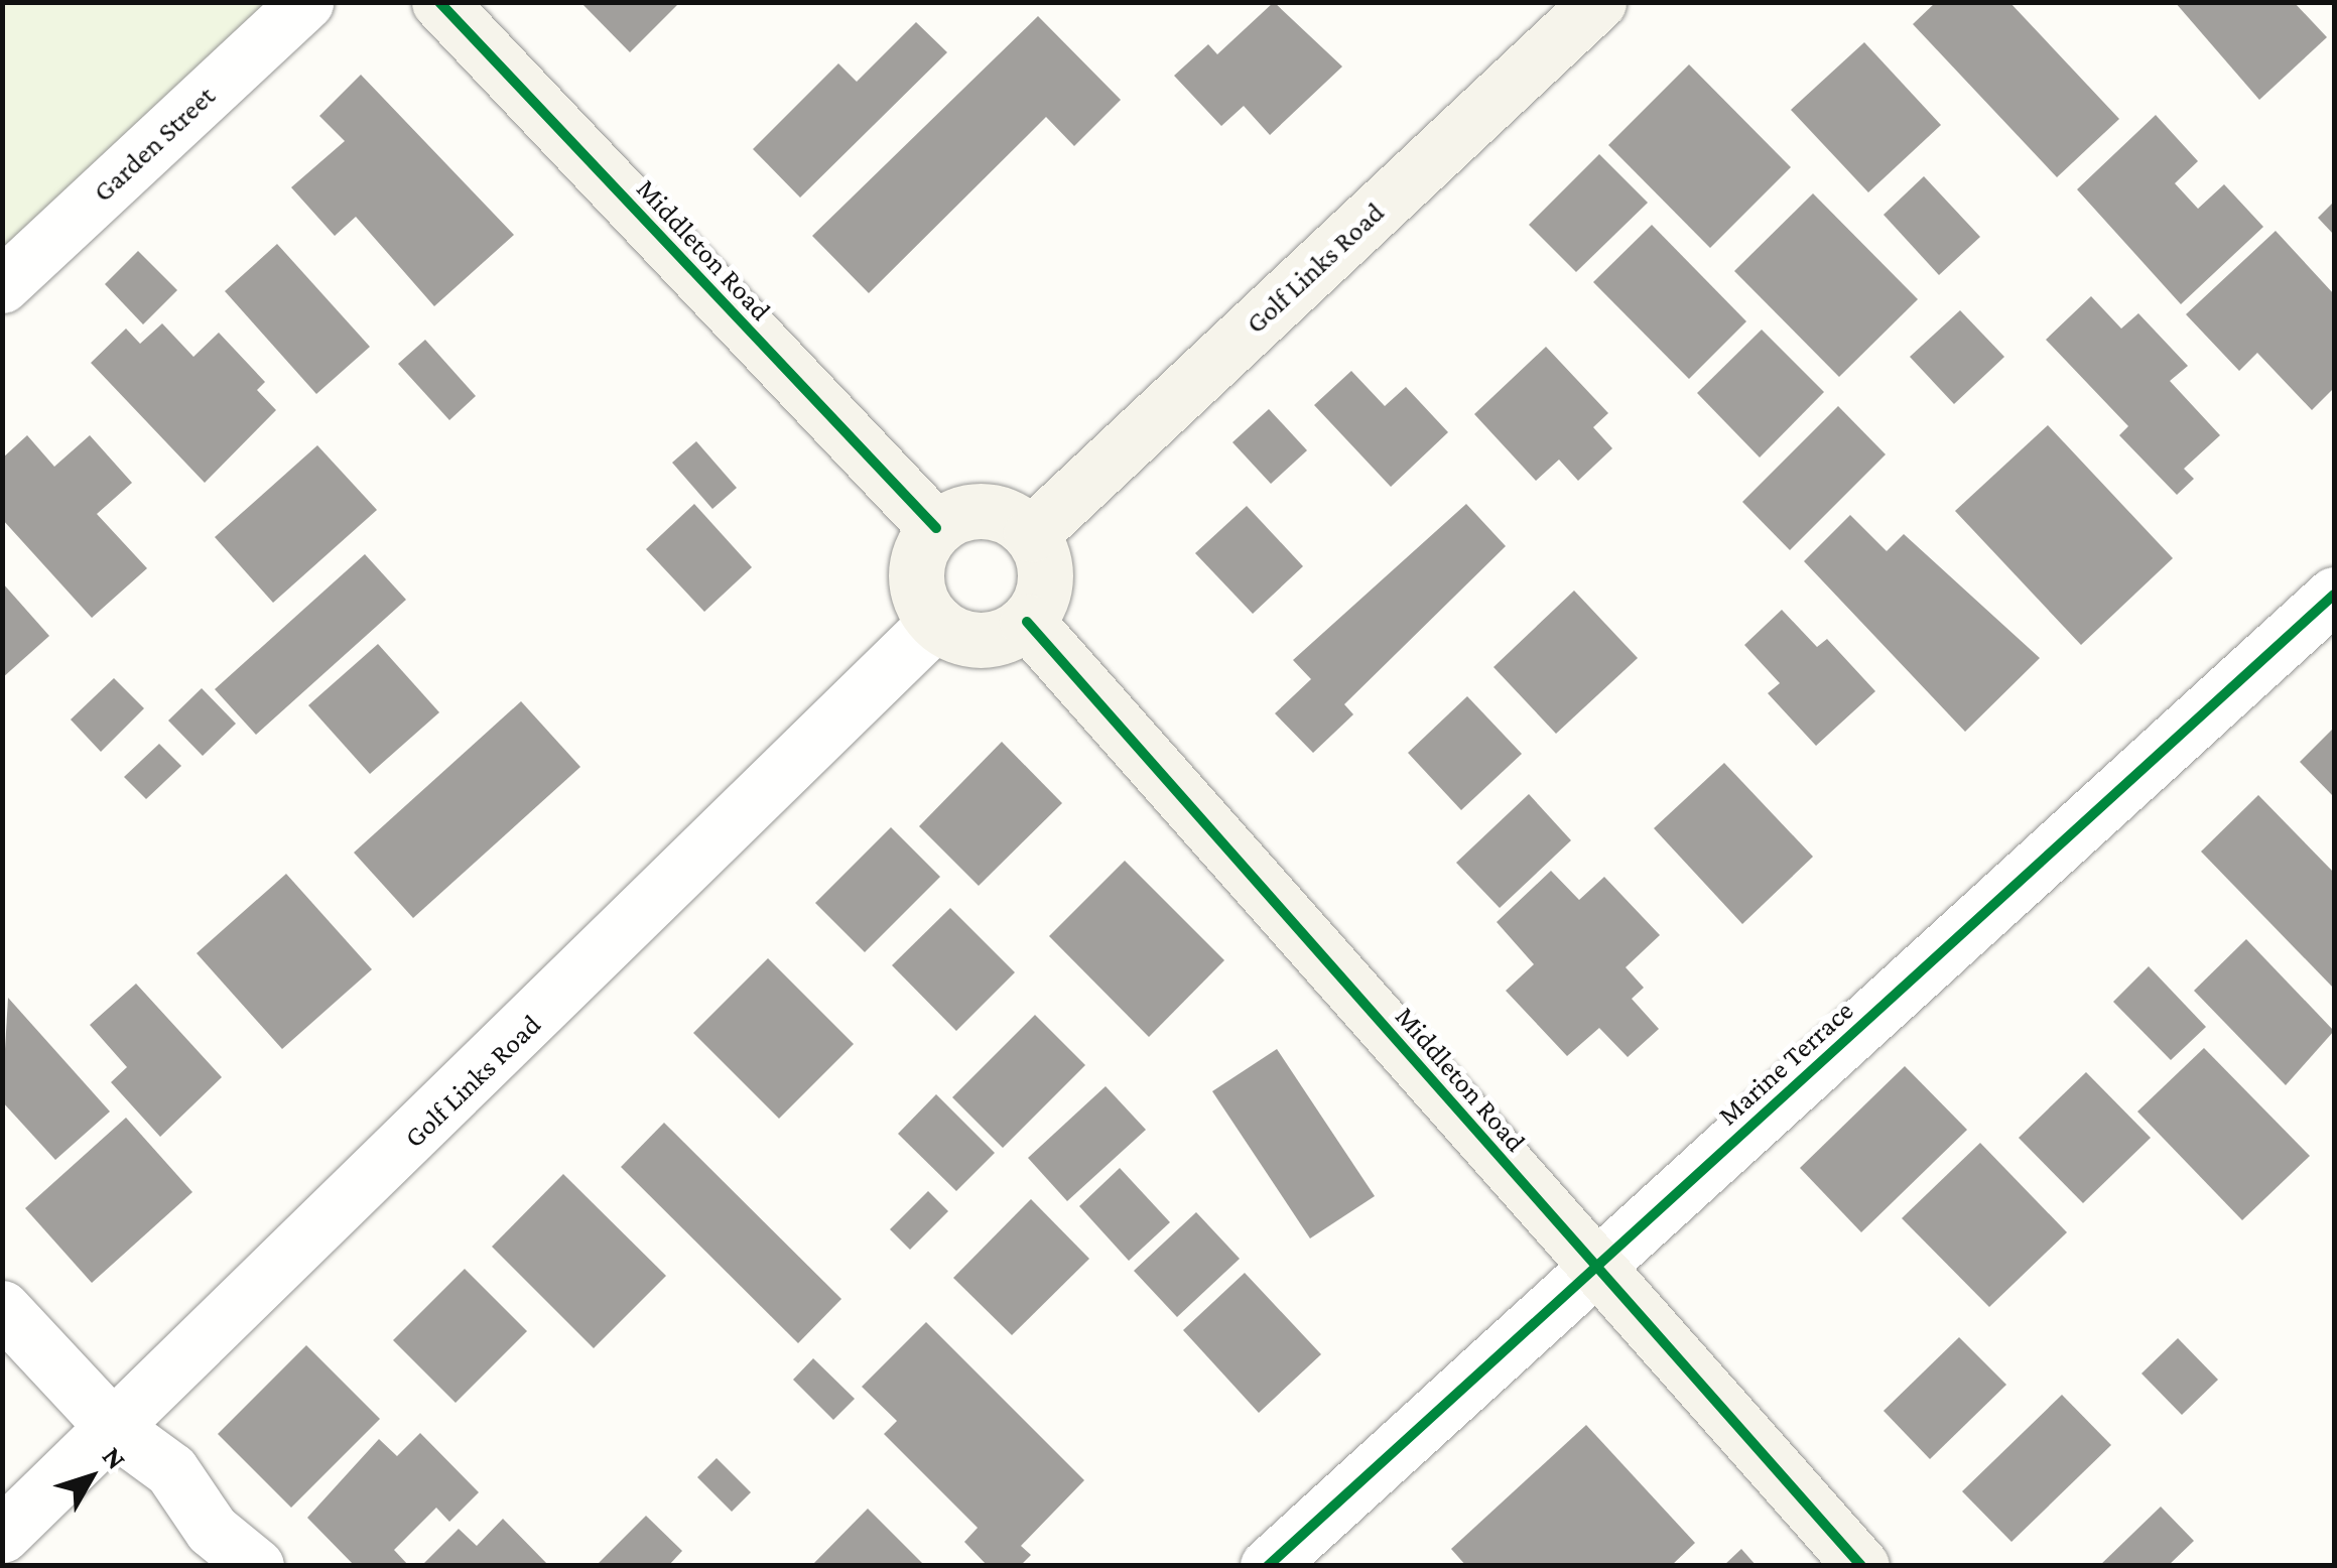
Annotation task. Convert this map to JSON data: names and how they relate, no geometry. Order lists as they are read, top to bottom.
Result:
{
  "streets": {
    "main road": ["Middleton Road", "Golf Links Road"],
    "street": ["Garden Street", "Marine Terrace"]
  },
  "crossings": [
    ["Middleton Road", "Golf Links Road"],
    ["Middleton Road", "Marine Terrace"]
  ],
  "north": "top right"
}
